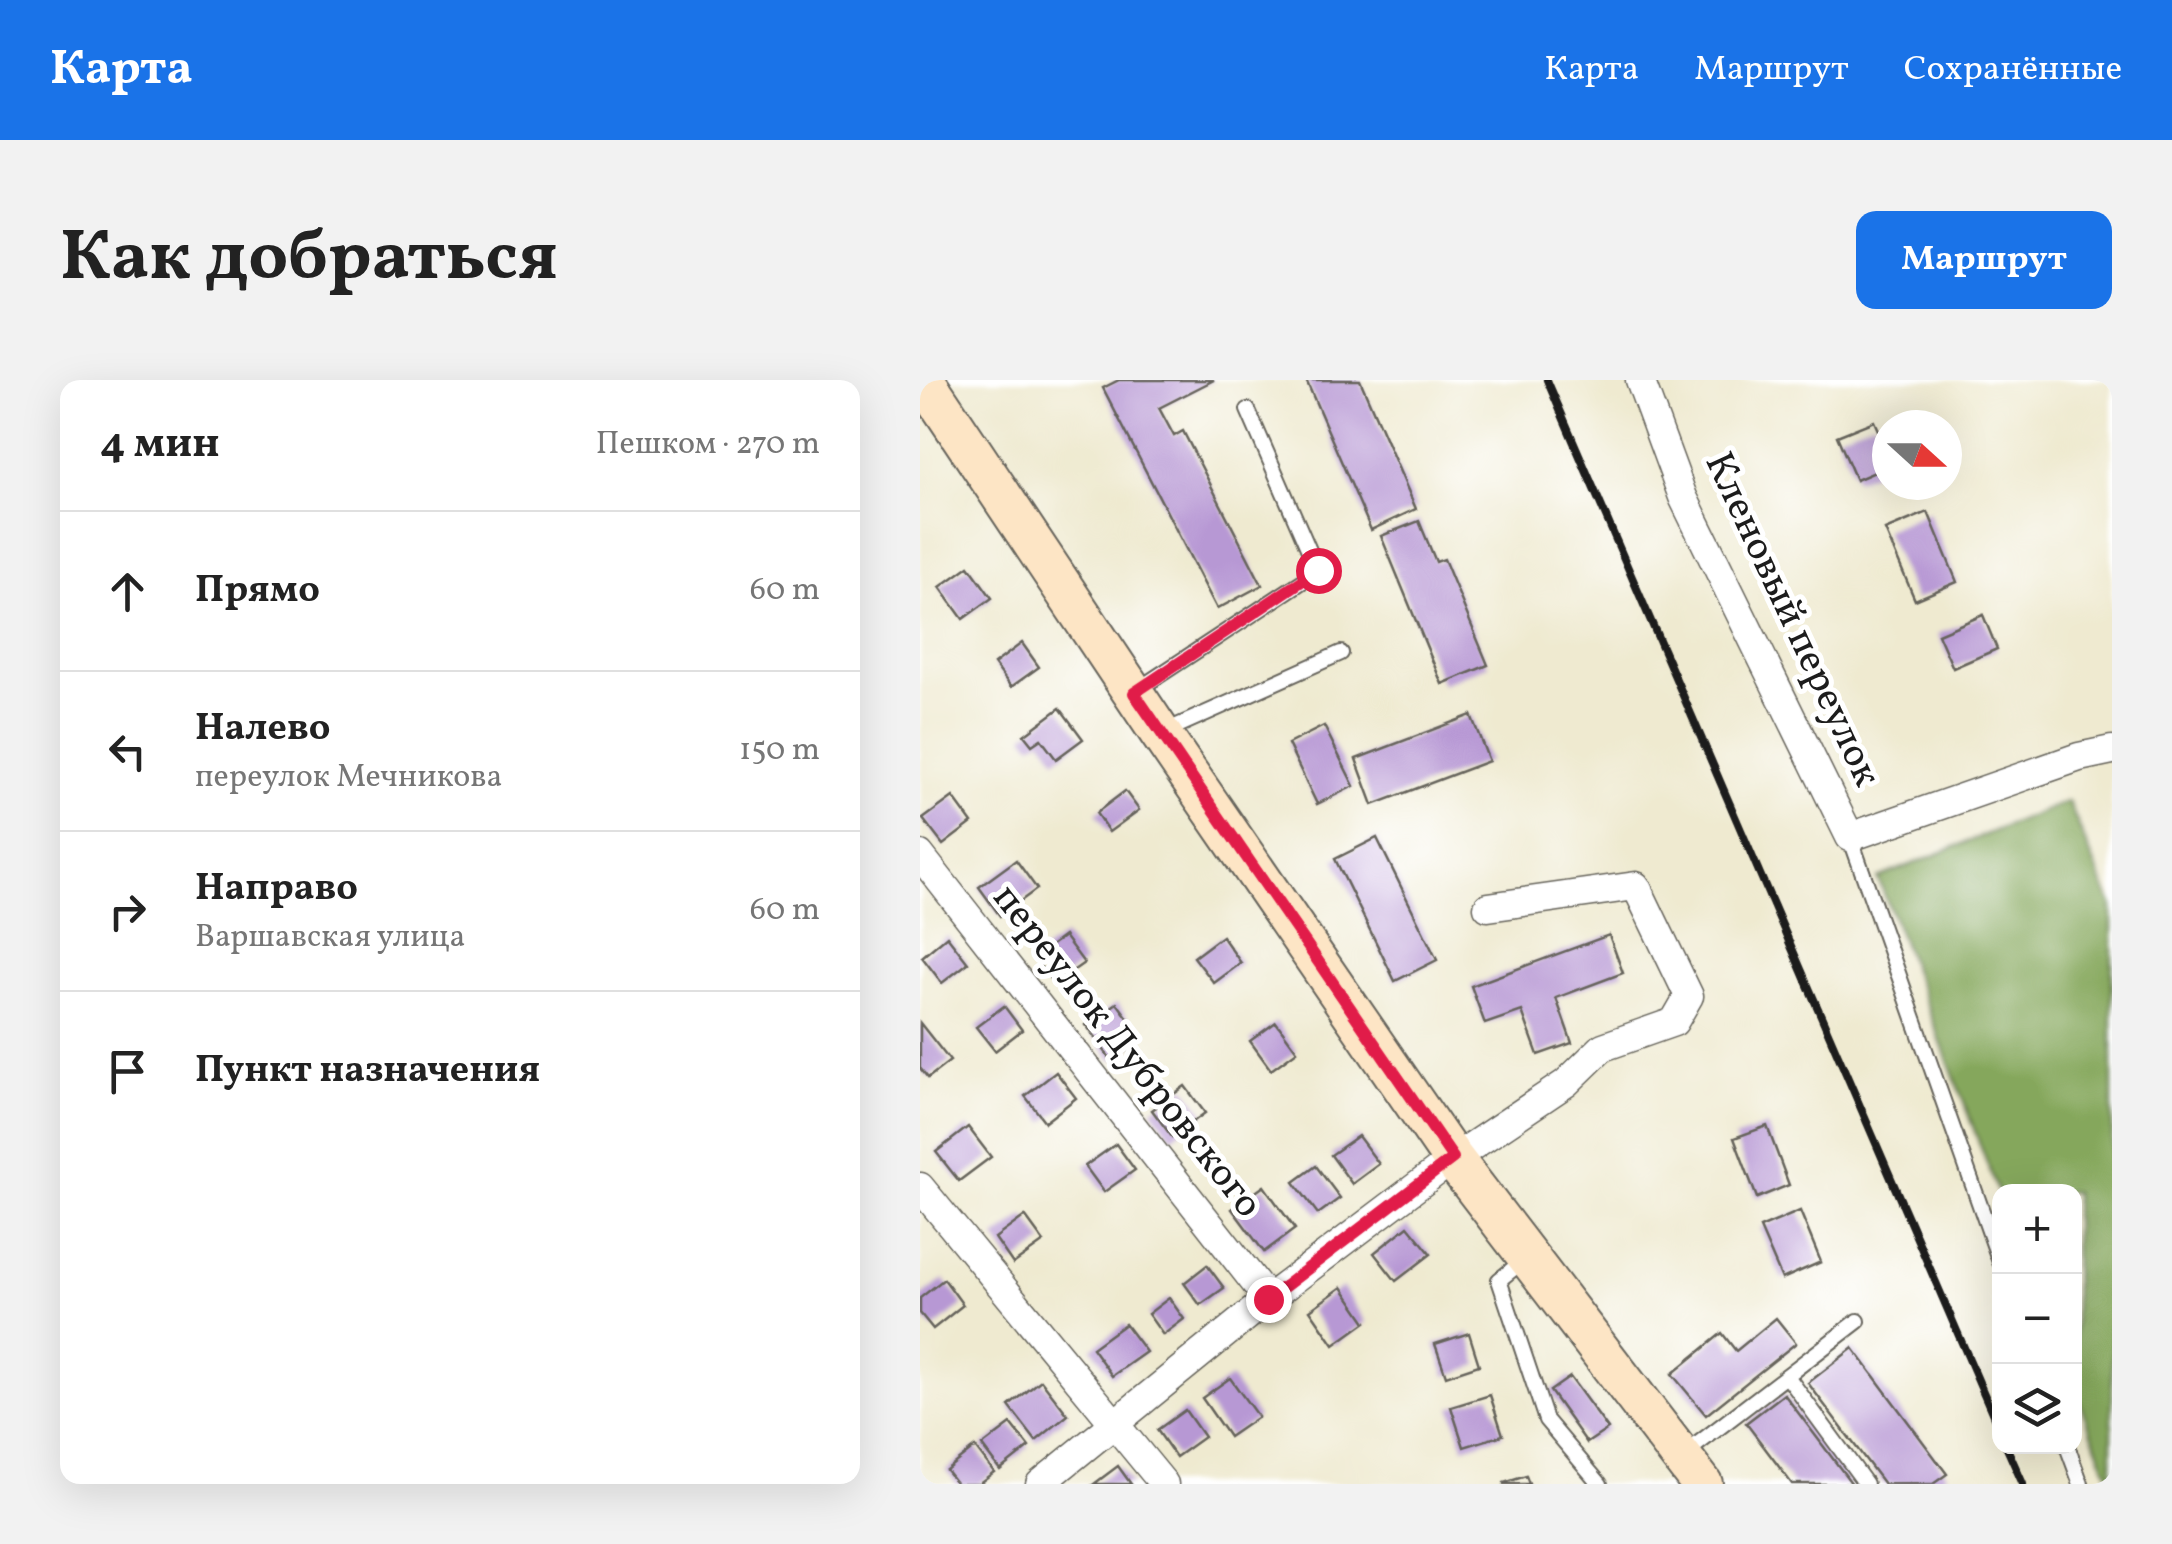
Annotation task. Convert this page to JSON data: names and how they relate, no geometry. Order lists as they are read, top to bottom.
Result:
{
  "streets": {
    "street": ["Кленовый переулок", "переулок Дубровского"]
  },
  "north": "right",
  "page": {
    "header": "Карта",
    "nav": ["Карта", "Маршрут", "Сохранённые"],
    "title": "Как добраться",
    "buttons": "Маршрут",
    "heading": ["4 мин", "Пешком · 270 m"],
    "list": [
      ["Прямо", "60 m"],
      ["Налево", "переулок Мечникова", "150 m"],
      ["Направо", "Варшавская улица", "60 m"],
      "Пункт назначения"
    ],
    "map_buttons": ["+", "−"]
  }
}
